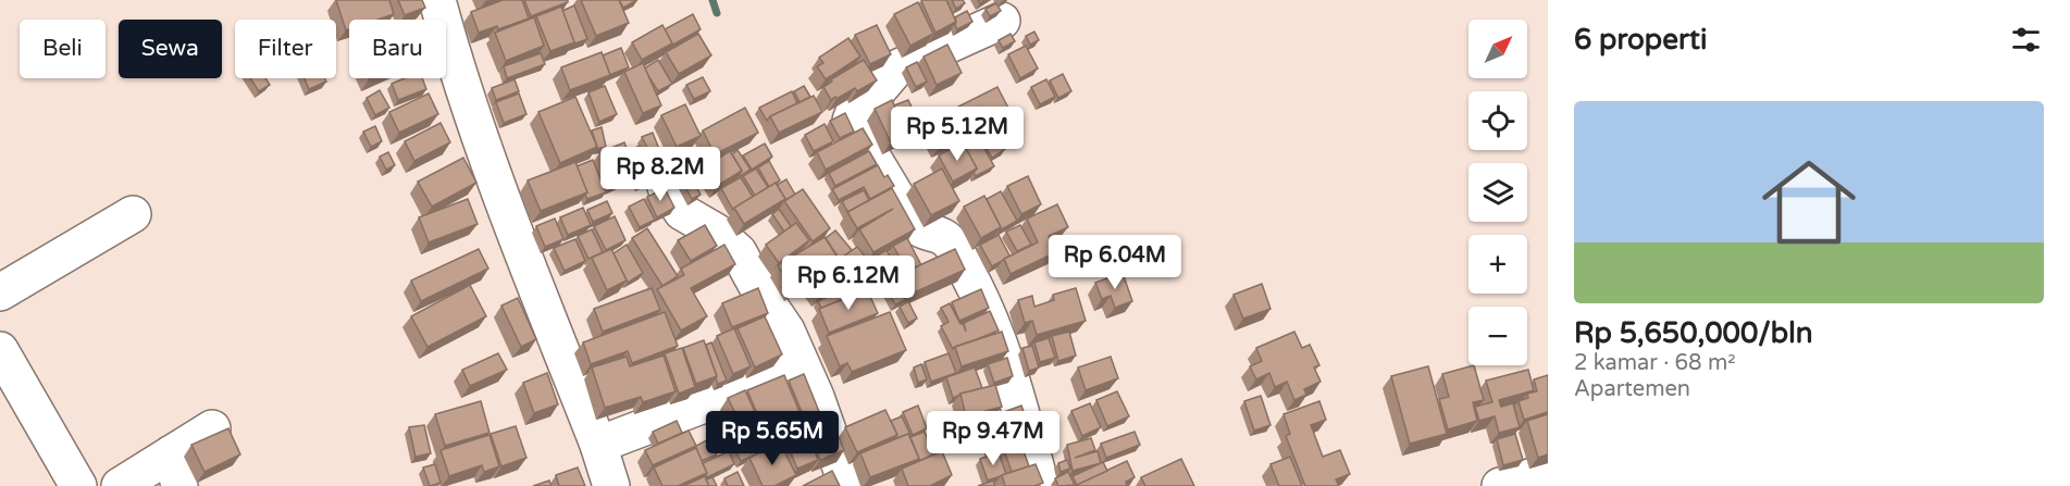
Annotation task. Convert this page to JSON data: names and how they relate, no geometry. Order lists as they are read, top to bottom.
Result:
{
  "north": "top right",
  "page": {
    "heading": "6 properti",
    "map_buttons": ["+", "−"],
    "chip": [
      "Beli",
      "Sewa",
      "Filter",
      "Baru"
    ],
    "list": [
      {
        "name": "Rp 5,650,000/bln",
        "note": "2 kamar · 68 m² · Apartemen"
      }
    ],
    "price": [
      "Rp 5.12M",
      "Rp 8.2M",
      "Rp 6.04M",
      "Rp 6.12M",
      "Rp 5.65M",
      "Rp 9.47M"
    ]
  }
}
